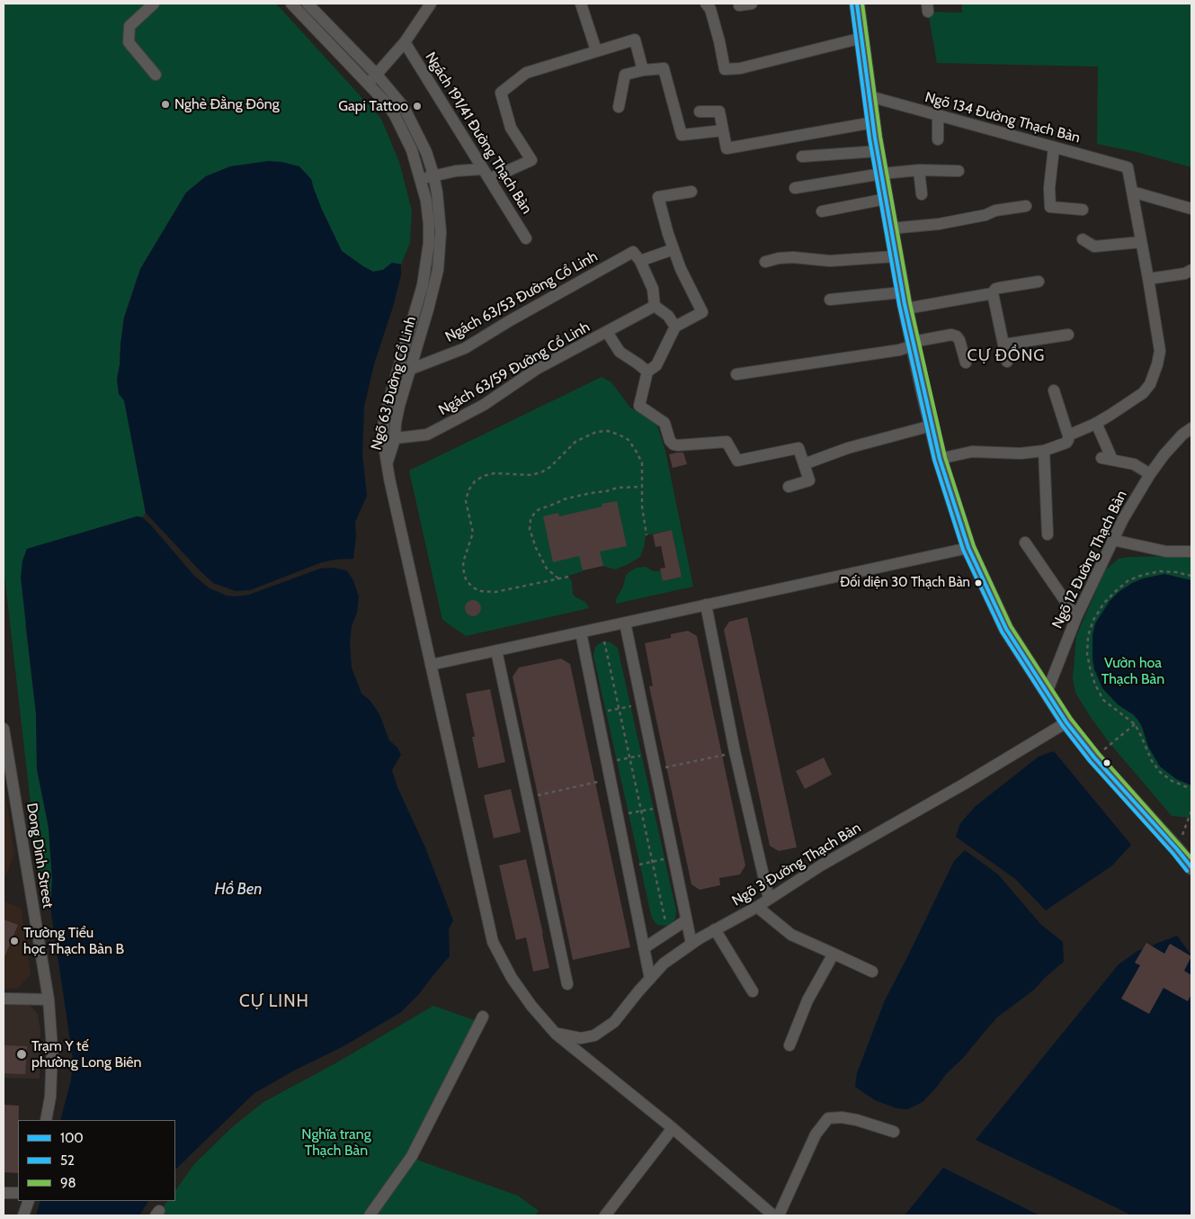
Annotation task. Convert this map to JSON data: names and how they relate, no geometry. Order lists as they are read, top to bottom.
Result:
{
  "streets": {
    "street": [
      "Ngõ 134 Đường Thạch Bàn",
      "Ngách 191/41 Đường Thạch Bàn",
      "Ngách 63/53 Đường Cổ Linh",
      "Ngách 63/59 Đường Cổ Linh",
      "Ngõ 63 Đường Cổ Linh",
      "Ngõ 12 Đường Thạch Bàn",
      "Dong Dinh Street",
      "Ngõ 3 Đường Thạch Bàn"
    ]
  },
  "crossings": [
    ["Ngách 63/53 Đường Cổ Linh", "Ngõ 63 Đường Cổ Linh"],
    ["Ngách 63/59 Đường Cổ Linh", "Ngõ 63 Đường Cổ Linh"]
  ],
  "districts": ["CỰ ĐỒNG", "CỰ LINH"],
  "water": ["Hồ Ben"],
  "parks": ["Vườn hoa Thạch Bàn", "Nghĩa trang Thạch Bàn"],
  "places": [
    "Nghè Đằng Đông",
    "Gapi Tattoo",
    "Đối diện 30 Thạch Bàn",
    "Trường Tiểu học Thạch Bàn B",
    "Trạm Y tế phường Long Biên"
  ],
  "lines": ["transit line 100", "transit line 98", "transit line 52"],
  "legend": ["100", "52", "98"]
}
